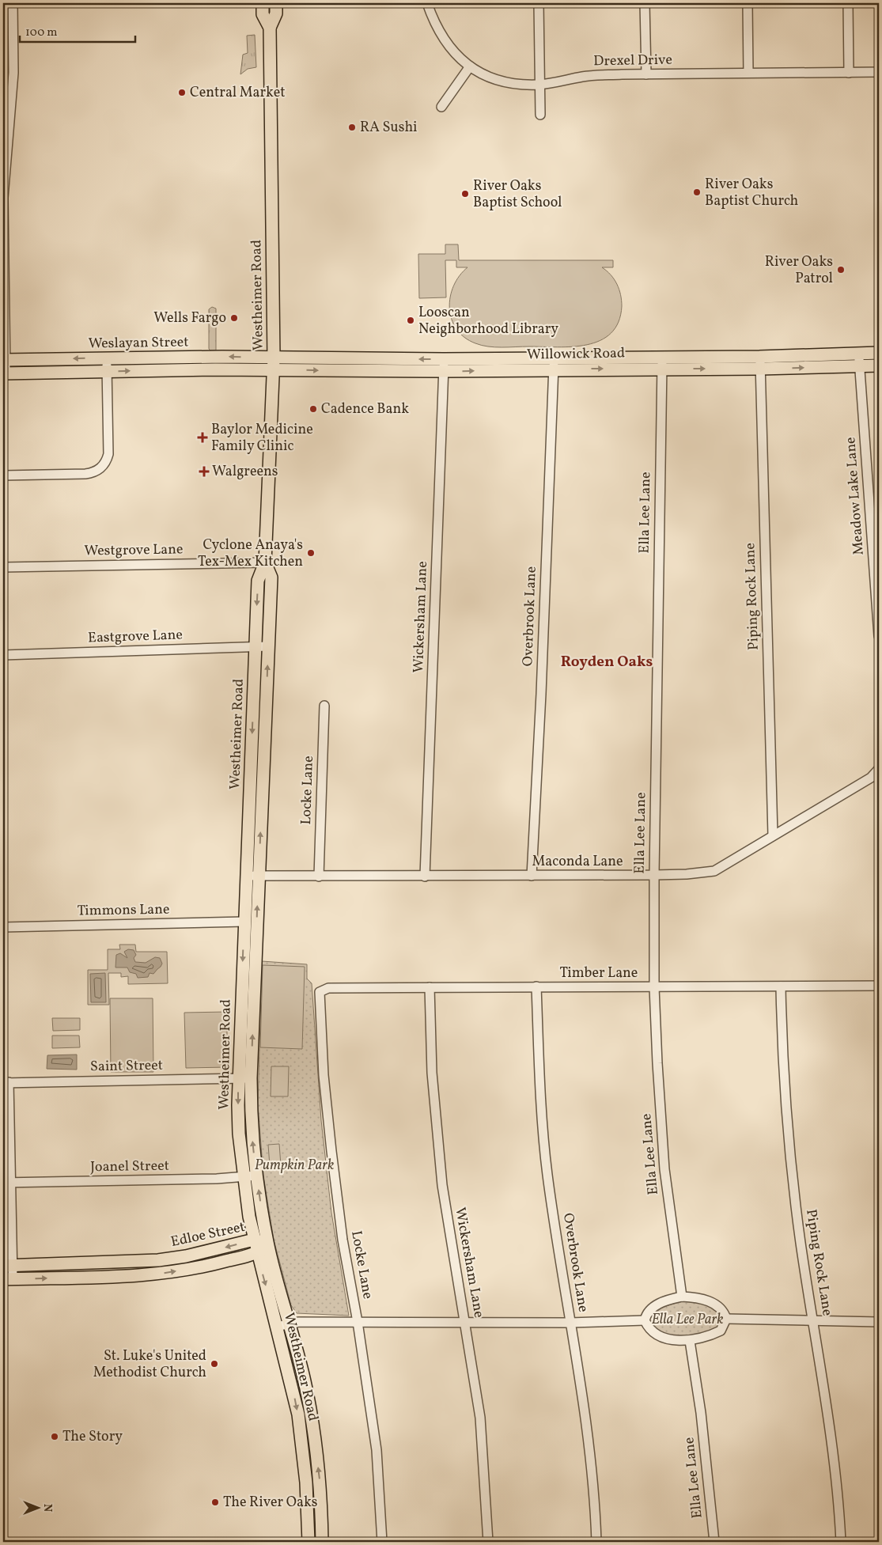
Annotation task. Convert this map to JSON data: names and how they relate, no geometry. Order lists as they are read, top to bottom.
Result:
{
  "streets": {
    "main road": [
      "Westheimer Road",
      "Weslayan Street",
      "Willowick Road",
      "Edloe Street"
    ],
    "street": [
      "Drexel Drive",
      "Meadow Lake Lane",
      "Ella Lee Lane",
      "Westgrove Lane",
      "Piping Rock Lane",
      "Overbrook Lane",
      "Wickersham Lane",
      "Eastgrove Lane",
      "Locke Lane",
      "Maconda Lane",
      "Timmons Lane",
      "Timber Lane",
      "Saint Street",
      "Joanel Street"
    ]
  },
  "crossings": [
    ["Westheimer Road", "Weslayan Street"],
    ["Westheimer Road", "Willowick Road"],
    ["Westheimer Road", "Westgrove Lane"],
    ["Westheimer Road", "Eastgrove Lane"],
    ["Westheimer Road", "Maconda Lane"],
    ["Westheimer Road", "Timmons Lane"],
    ["Westheimer Road", "Saint Street"],
    ["Westheimer Road", "Joanel Street"],
    ["Westheimer Road", "Edloe Street"],
    ["Weslayan Street", "Willowick Road"],
    ["Willowick Road", "Meadow Lake Lane"],
    ["Willowick Road", "Ella Lee Lane"],
    ["Willowick Road", "Piping Rock Lane"],
    ["Willowick Road", "Overbrook Lane"],
    ["Willowick Road", "Wickersham Lane"],
    ["Ella Lee Lane", "Maconda Lane"],
    ["Ella Lee Lane", "Timber Lane"],
    ["Piping Rock Lane", "Maconda Lane"],
    ["Piping Rock Lane", "Timber Lane"],
    ["Overbrook Lane", "Maconda Lane"],
    ["Overbrook Lane", "Timber Lane"],
    ["Wickersham Lane", "Maconda Lane"],
    ["Wickersham Lane", "Timber Lane"],
    ["Locke Lane", "Maconda Lane"],
    ["Locke Lane", "Timber Lane"]
  ],
  "districts": ["Royden Oaks"],
  "parks": ["Pumpkin Park", "Ella Lee Park"],
  "places": {
    "other": [
      "Central Market",
      "RA Sushi",
      "River Oaks Baptist Church",
      "River Oaks Baptist School",
      "River Oaks Patrol",
      "Wells Fargo",
      "Looscan Neighborhood Library",
      "Cadence Bank",
      "Cyclone Anaya's Tex-Mex Kitchen",
      "St. Luke's United Methodist Church",
      "The Story",
      "The River Oaks"
    ],
    "health": ["Baylor Medicine Family Clinic", "Walgreens"]
  },
  "scale_bar": "100 m",
  "north": "right"
}
